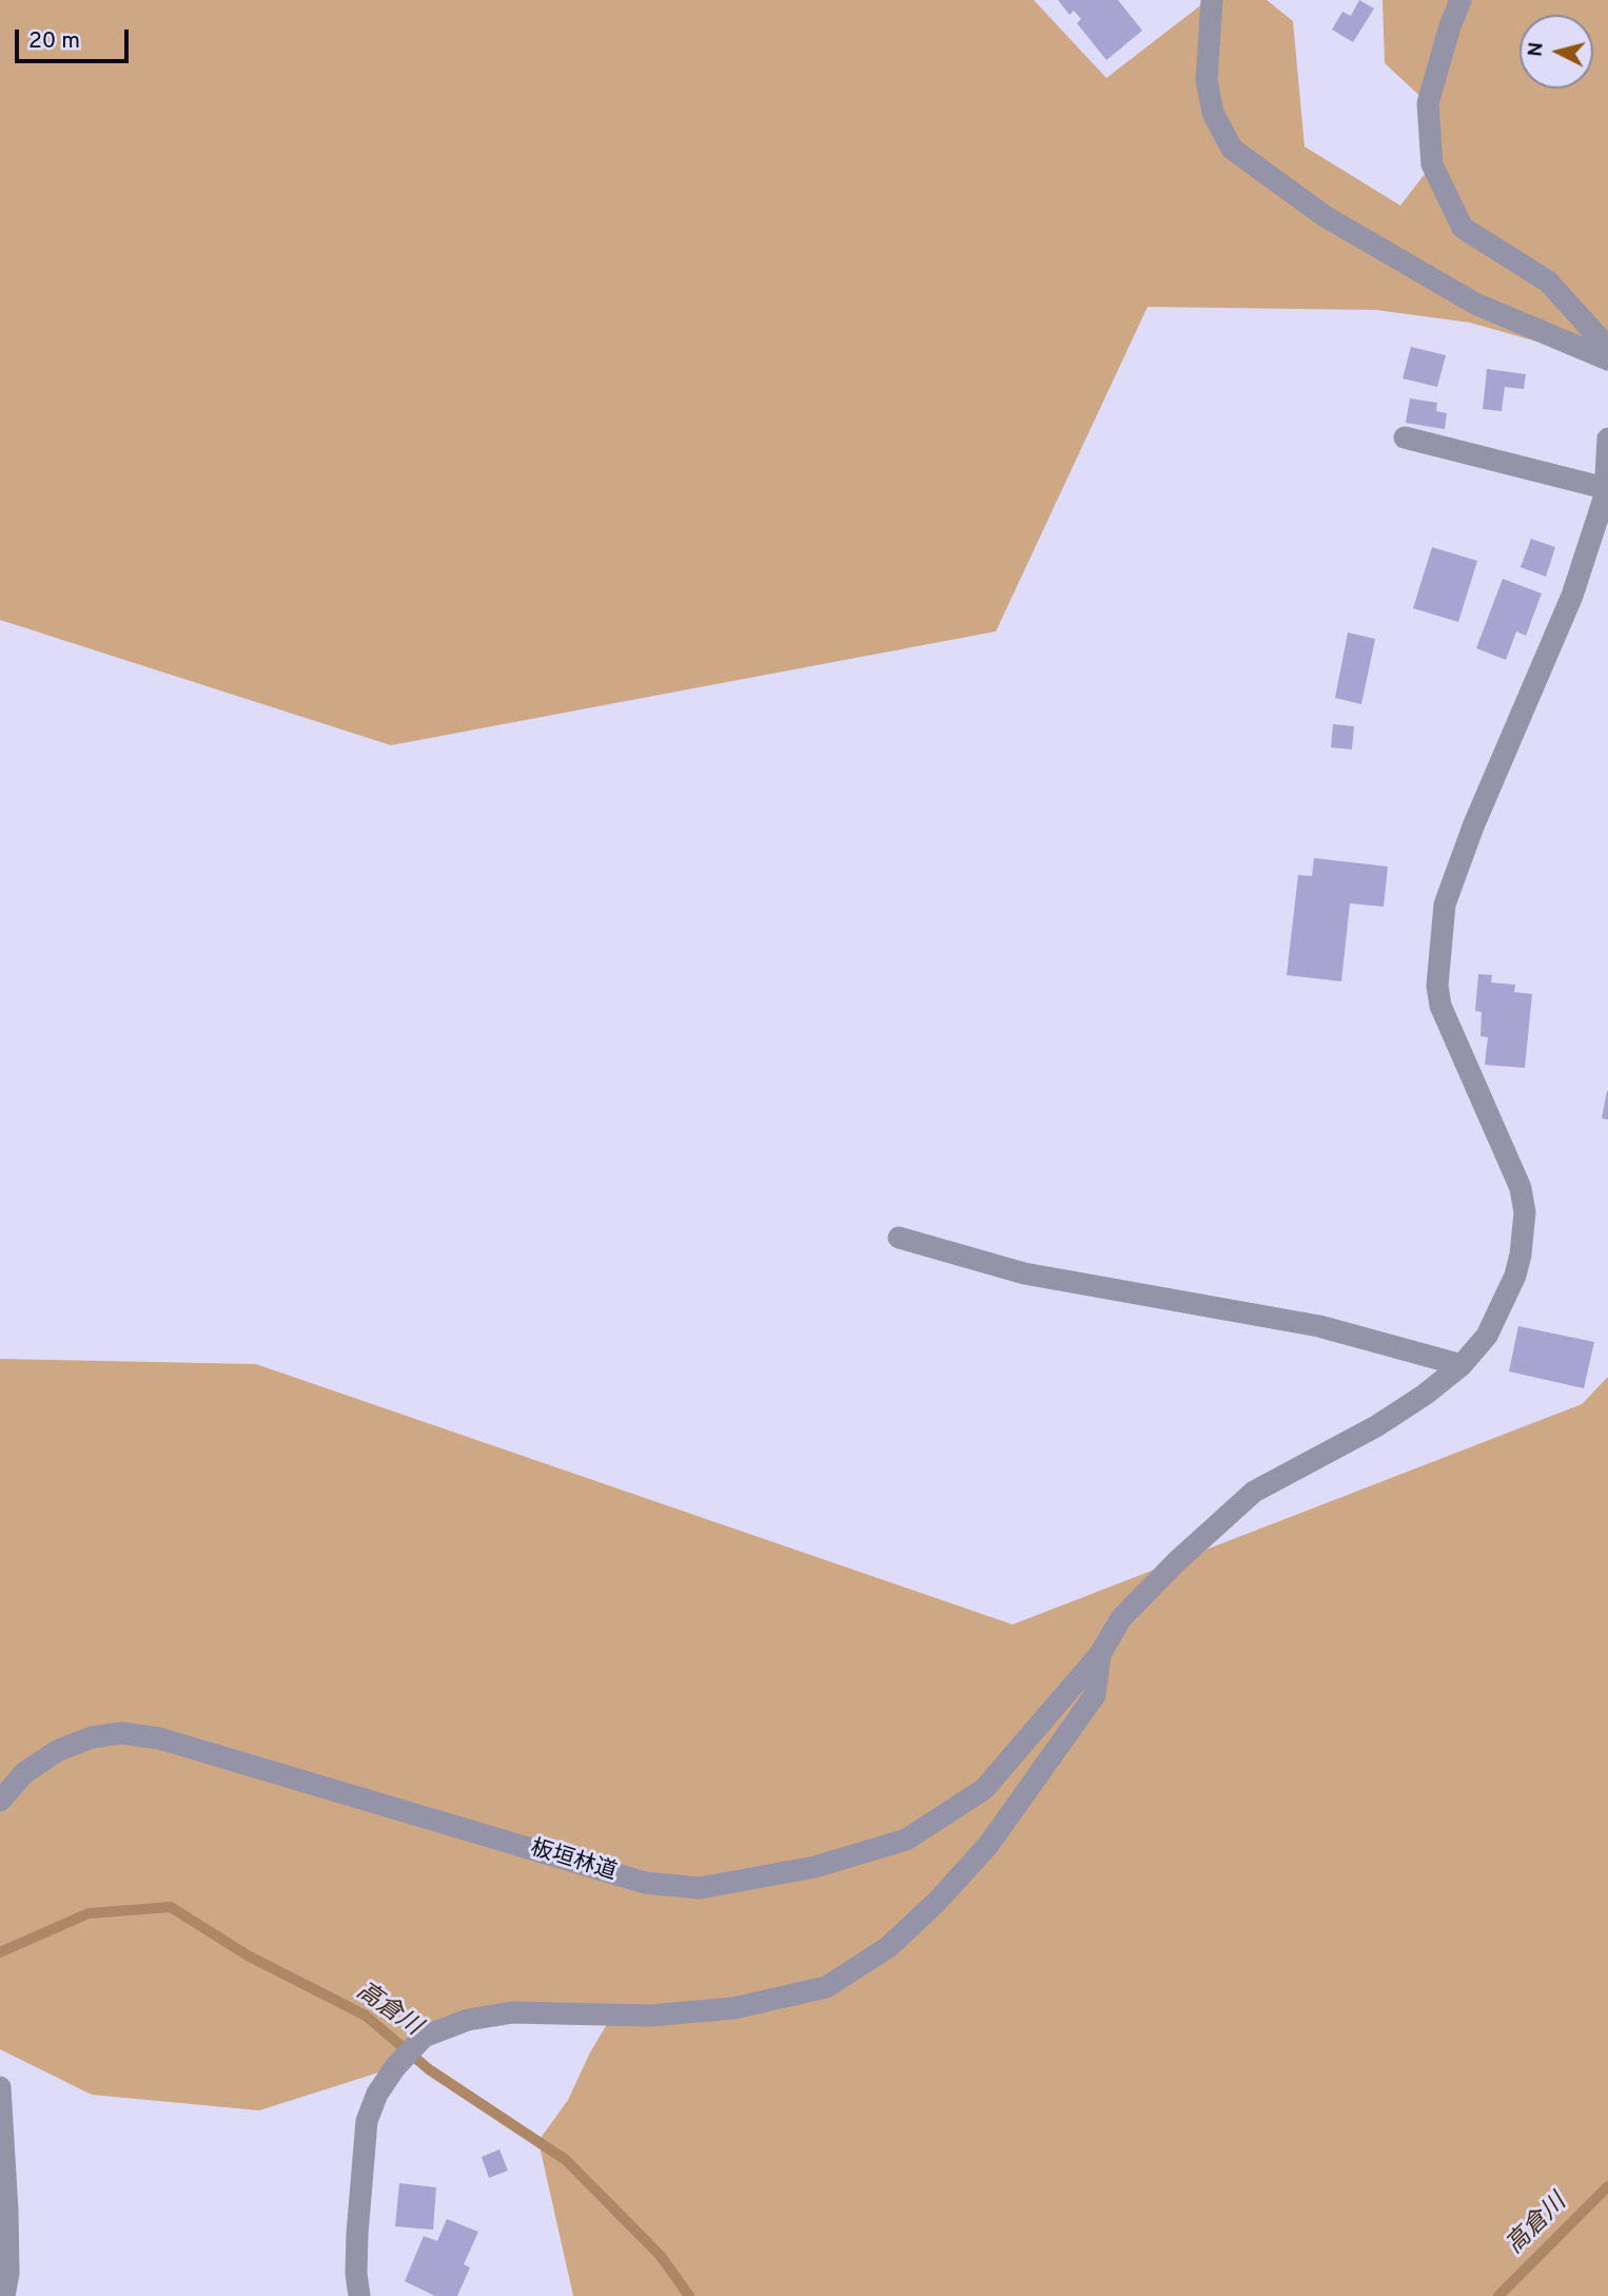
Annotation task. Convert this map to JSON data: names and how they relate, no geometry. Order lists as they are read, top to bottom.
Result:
{
  "streets": {
    "street": ["板垣林道"]
  },
  "water": ["高倉川"],
  "scale_bar": "20 m",
  "north": "left"
}
